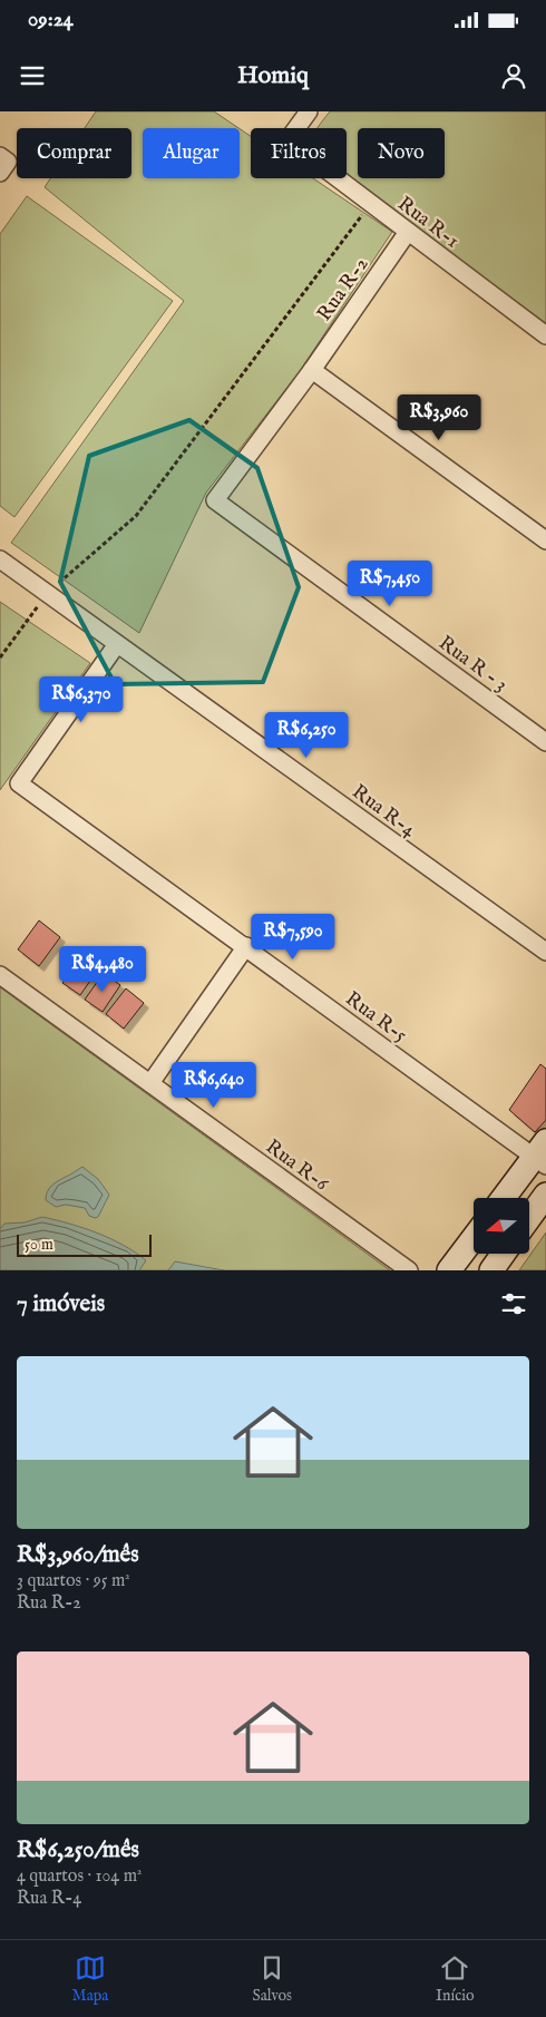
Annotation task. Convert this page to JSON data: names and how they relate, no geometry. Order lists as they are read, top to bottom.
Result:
{
  "streets": {
    "street": [
      "Rua R-1",
      "Rua R-2",
      "Rua R - 3",
      "Rua R-4",
      "Rua R-5",
      "Rua R-6"
    ]
  },
  "crossings": [
    ["Rua R-1", "Rua R-2"],
    ["Rua R-2", "Rua R - 3"],
    ["Rua R-4", "Rua R-5"]
  ],
  "scale_bar": "50 m",
  "north": "left",
  "page": {
    "status": "09:24",
    "header": "Homiq",
    "chip": [
      "Comprar",
      "Alugar",
      "Filtros",
      "Novo"
    ],
    "price": [
      "R$3,960",
      "R$7,450",
      "R$6,370",
      "R$6,250",
      "R$7,590",
      "R$4,480",
      "R$6,640"
    ],
    "scale": "50 m",
    "heading": "7 imóveis",
    "list": [
      {
        "name": "R$3,960/mês",
        "note": "3 quartos · 95 m² · Rua R-2"
      },
      {
        "name": "R$6,250/mês",
        "note": "4 quartos · 104 m² · Rua R-4"
      }
    ],
    "tabs": ["Mapa", "Salvos", "Início"]
  }
}
